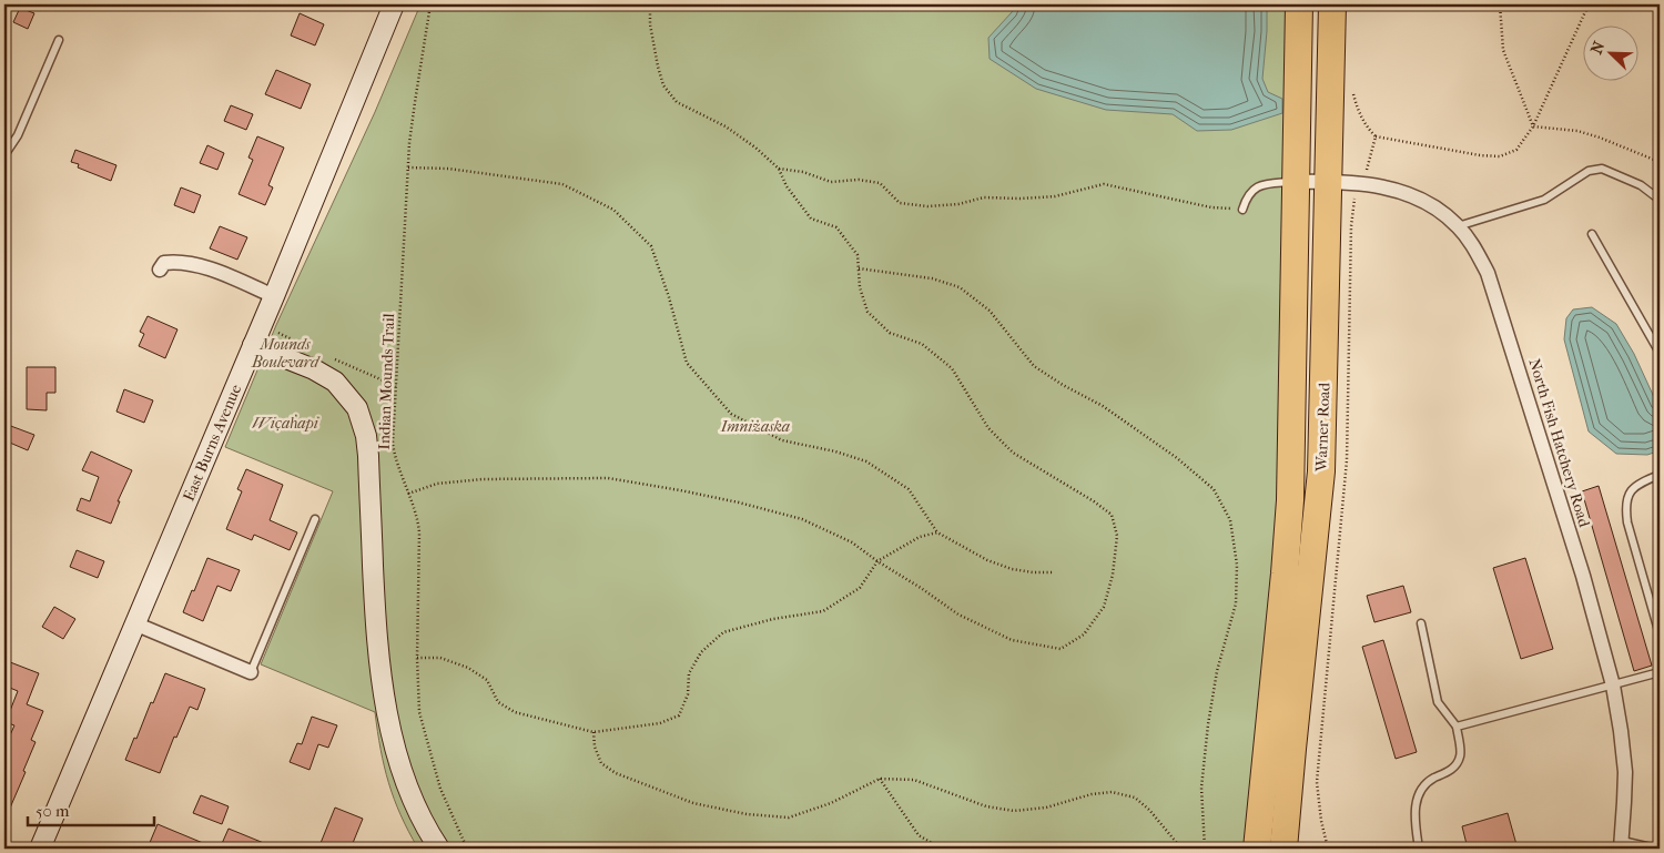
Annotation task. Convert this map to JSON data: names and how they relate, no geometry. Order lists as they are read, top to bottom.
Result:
{
  "streets": {
    "highway": ["Warner Road"],
    "street": ["East Burns Avenue", "North Fish Hatchery Road"],
    "path": ["Indian Mounds Trail"]
  },
  "crossings": [
    ["Warner Road", "North Fish Hatchery Road"]
  ],
  "parks": ["Mounds Boulevard", "Wic̣aḣapi", "Imniżaska"],
  "scale_bar": "50 m",
  "north": "top left"
}
